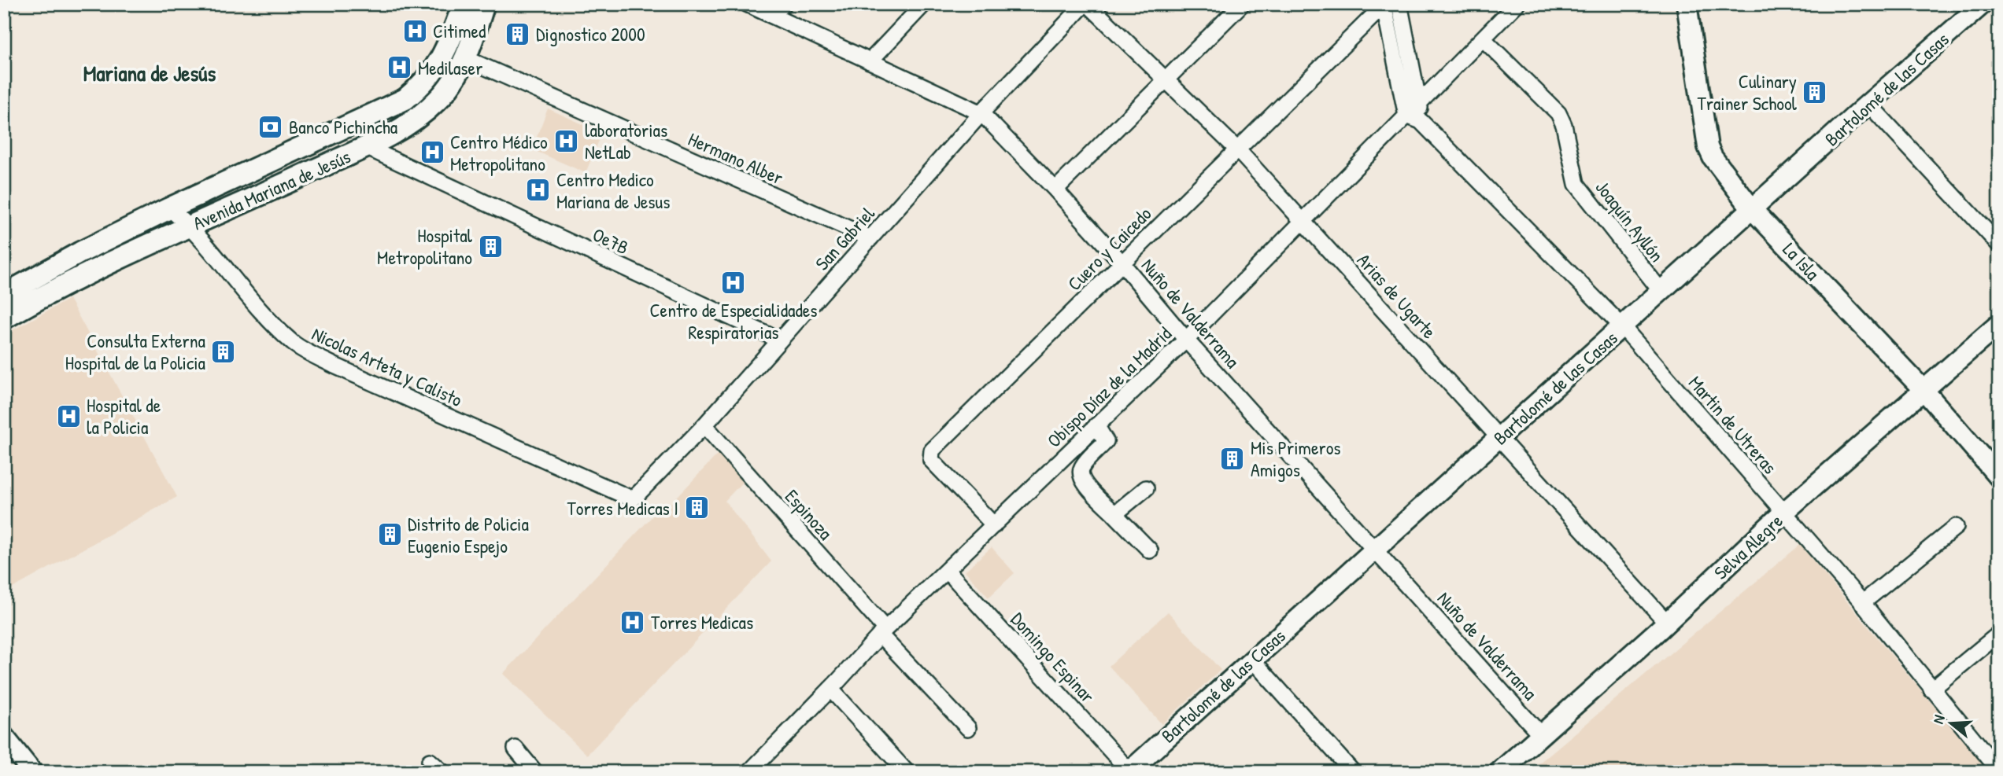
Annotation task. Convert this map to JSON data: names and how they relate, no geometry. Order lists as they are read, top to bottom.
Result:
{
  "streets": {
    "main road": ["Avenida Mariana de Jesús"],
    "street": [
      "Bartolomé de las Casas",
      "Hermano Alber",
      "Joaquín Ayllón",
      "San Gabriel",
      "Oe7B",
      "Cuero y Caicedo",
      "La Isla",
      "Arias de Ugarte",
      "Nuño de Valderrama",
      "Nicolas Arteta y Calisto",
      "Obispo Díaz de la Madrid",
      "Martin de Utreras",
      "Espinoza",
      "Selva Alegre",
      "Domingo Espinar"
    ]
  },
  "crossings": [
    ["Bartolomé de las Casas", "Joaquín Ayllón"],
    ["Bartolomé de las Casas", "La Isla"],
    ["Bartolomé de las Casas", "Arias de Ugarte"],
    ["Bartolomé de las Casas", "Nuño de Valderrama"],
    ["Bartolomé de las Casas", "Martin de Utreras"],
    ["Bartolomé de las Casas", "Domingo Espinar"],
    ["Hermano Alber", "Avenida Mariana de Jesús"],
    ["Hermano Alber", "San Gabriel"],
    ["Avenida Mariana de Jesús", "Oe7B"],
    ["Avenida Mariana de Jesús", "Nicolas Arteta y Calisto"],
    ["San Gabriel", "Oe7B"],
    ["San Gabriel", "Arias de Ugarte"],
    ["San Gabriel", "Nuño de Valderrama"],
    ["San Gabriel", "Nicolas Arteta y Calisto"],
    ["San Gabriel", "Espinoza"],
    ["Cuero y Caicedo", "Arias de Ugarte"],
    ["Cuero y Caicedo", "Nuño de Valderrama"],
    ["Cuero y Caicedo", "Obispo Díaz de la Madrid"],
    ["La Isla", "Selva Alegre"],
    ["Arias de Ugarte", "Obispo Díaz de la Madrid"],
    ["Arias de Ugarte", "Selva Alegre"],
    ["Nuño de Valderrama", "Obispo Díaz de la Madrid"],
    ["Nuño de Valderrama", "Selva Alegre"],
    ["Obispo Díaz de la Madrid", "Martin de Utreras"],
    ["Obispo Díaz de la Madrid", "Espinoza"],
    ["Obispo Díaz de la Madrid", "Domingo Espinar"],
    ["Martin de Utreras", "Selva Alegre"]
  ],
  "districts": ["Mariana de Jesús"],
  "places": {
    "hospital": [
      "Citimed",
      "Medilaser",
      "laboratorias NetLab",
      "Centro Médico Metropolitano",
      "Centro Medico Mariana de Jesus",
      "Centro de Especialidades Respiratorias",
      "Hospital de la Policia",
      "Torres Medicas"
    ],
    "building": [
      "Dignostico 2000",
      "Culinary Trainer School",
      "Hospital Metropolitano",
      "Consulta Externa Hospital de la Policia",
      "Mis Primeros Amigos",
      "Torres Medicas I",
      "Distrito de Policia Eugenio Espejo"
    ],
    "bank": ["Banco Pichincha"]
  },
  "north": "left"
}
